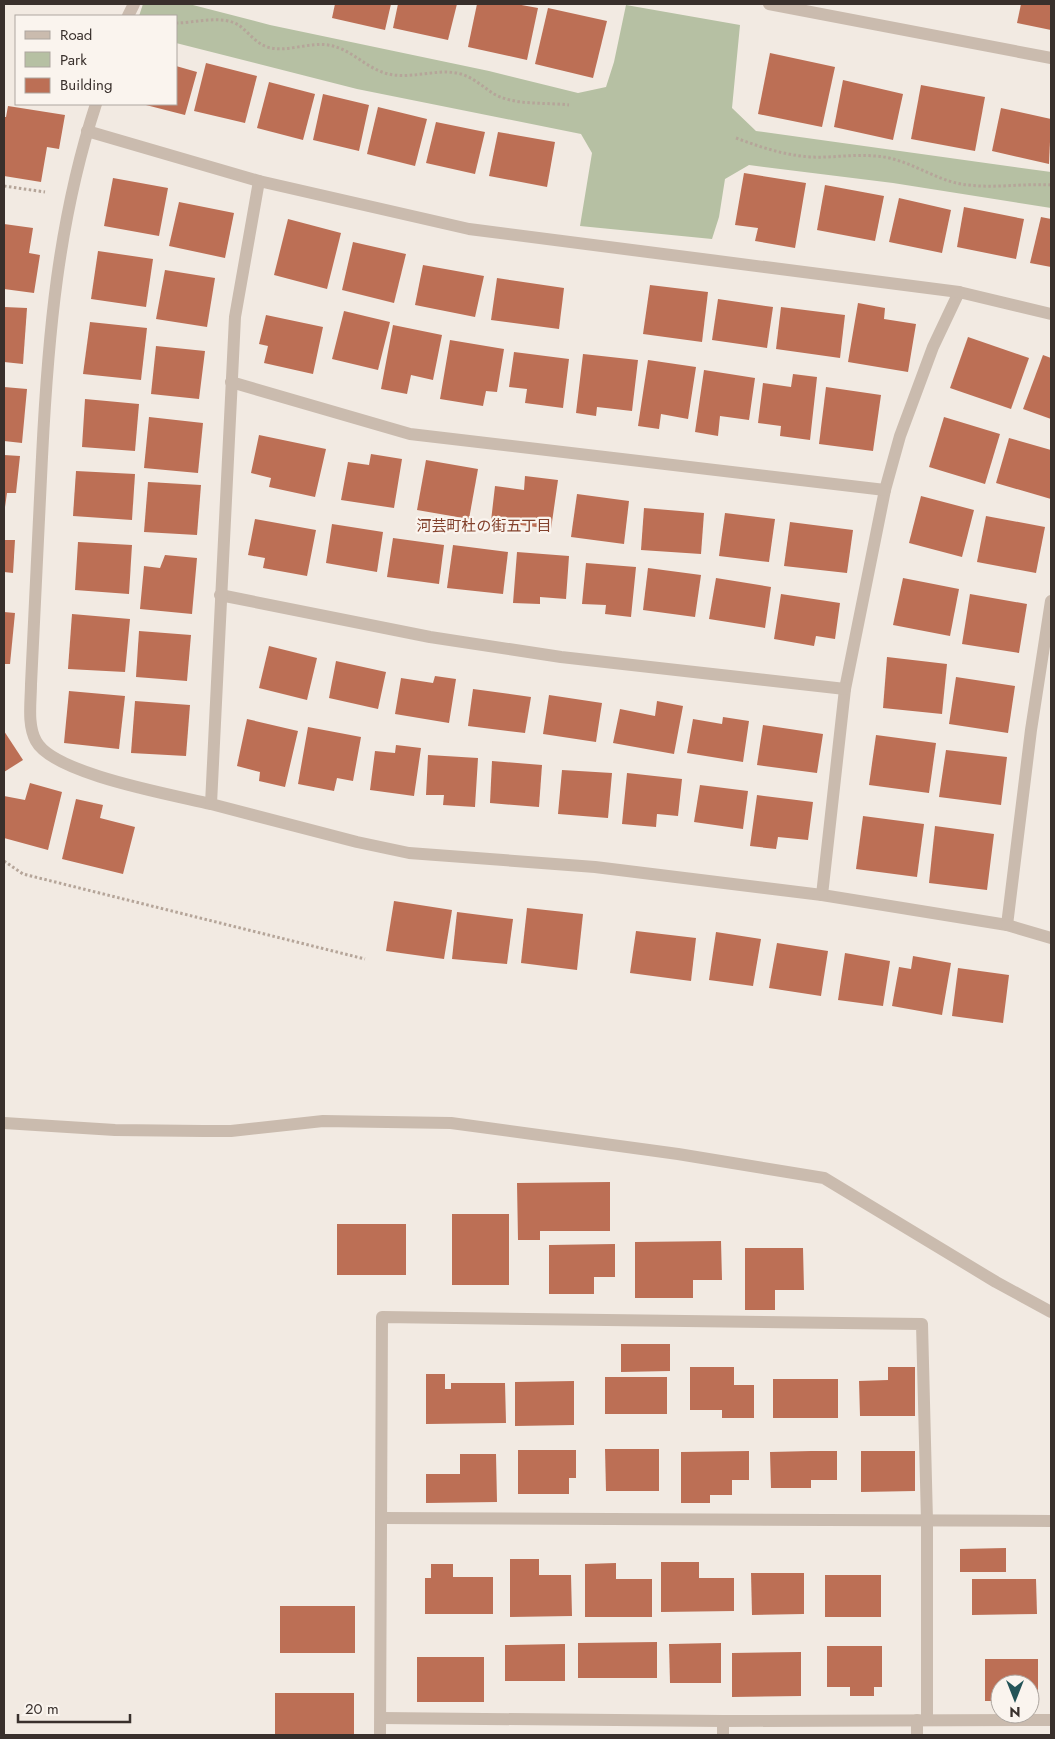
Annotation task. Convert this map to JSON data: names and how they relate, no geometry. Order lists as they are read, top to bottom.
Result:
{
  "districts": ["河芸町杜の街五丁目"],
  "legend": ["Road", "Park", "Building"],
  "scale_bar": "20 m",
  "north": "bottom"
}
